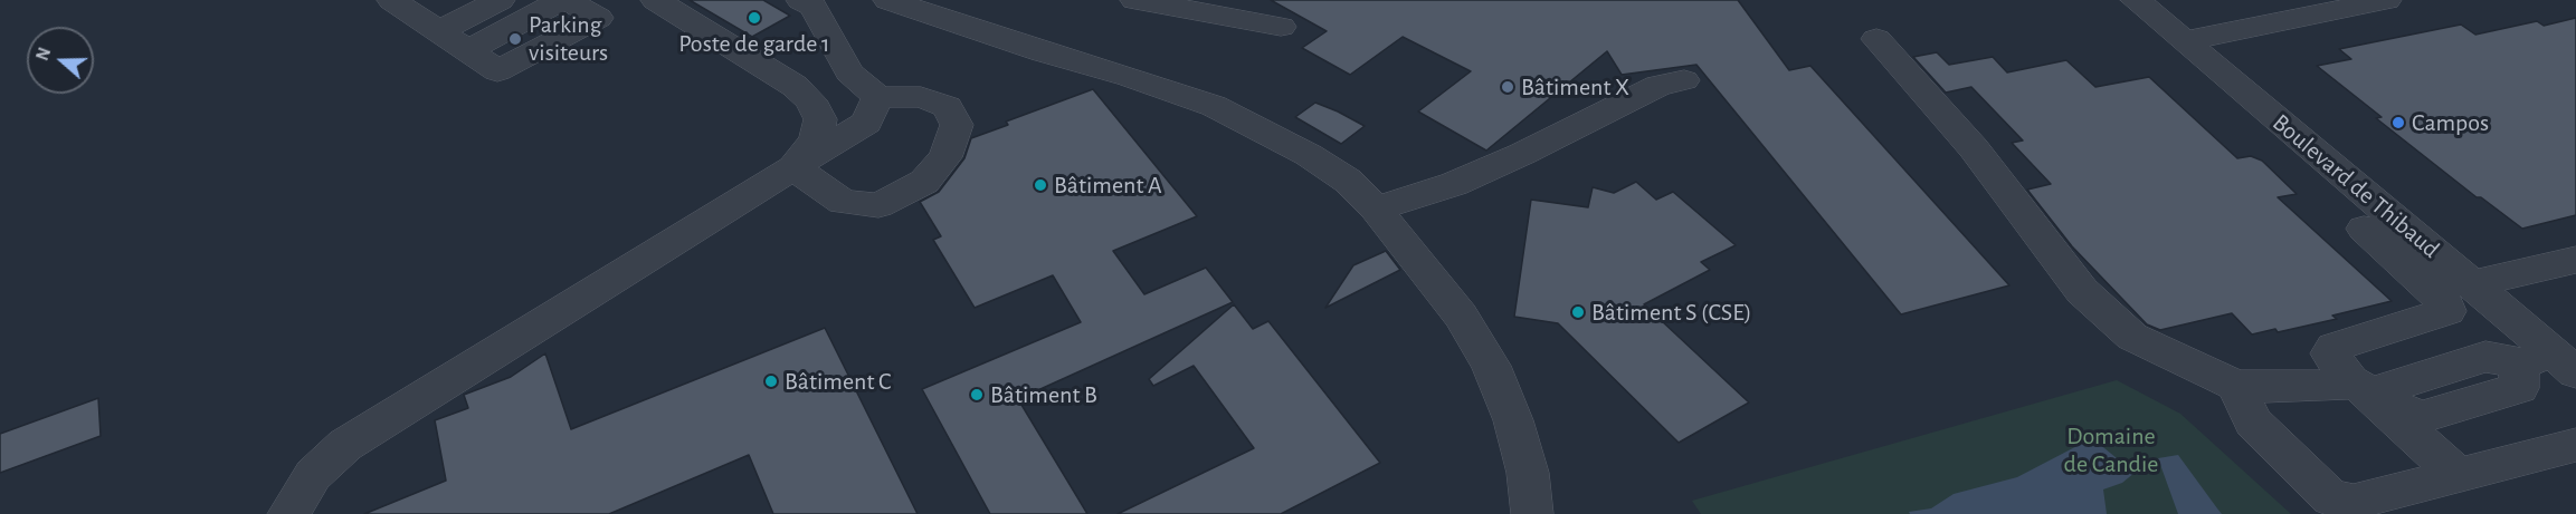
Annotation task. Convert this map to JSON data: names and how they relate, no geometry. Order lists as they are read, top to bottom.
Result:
{
  "streets": {
    "street": ["Boulevard de Thibaud"]
  },
  "parks": ["Domaine de Candie"],
  "places": [
    "Poste de garde 1",
    "Parking visiteurs",
    "Bâtiment X",
    "Campos",
    "Bâtiment A",
    "Bâtiment S (CSE)",
    "Bâtiment C",
    "Bâtiment B"
  ],
  "north": "left"
}
